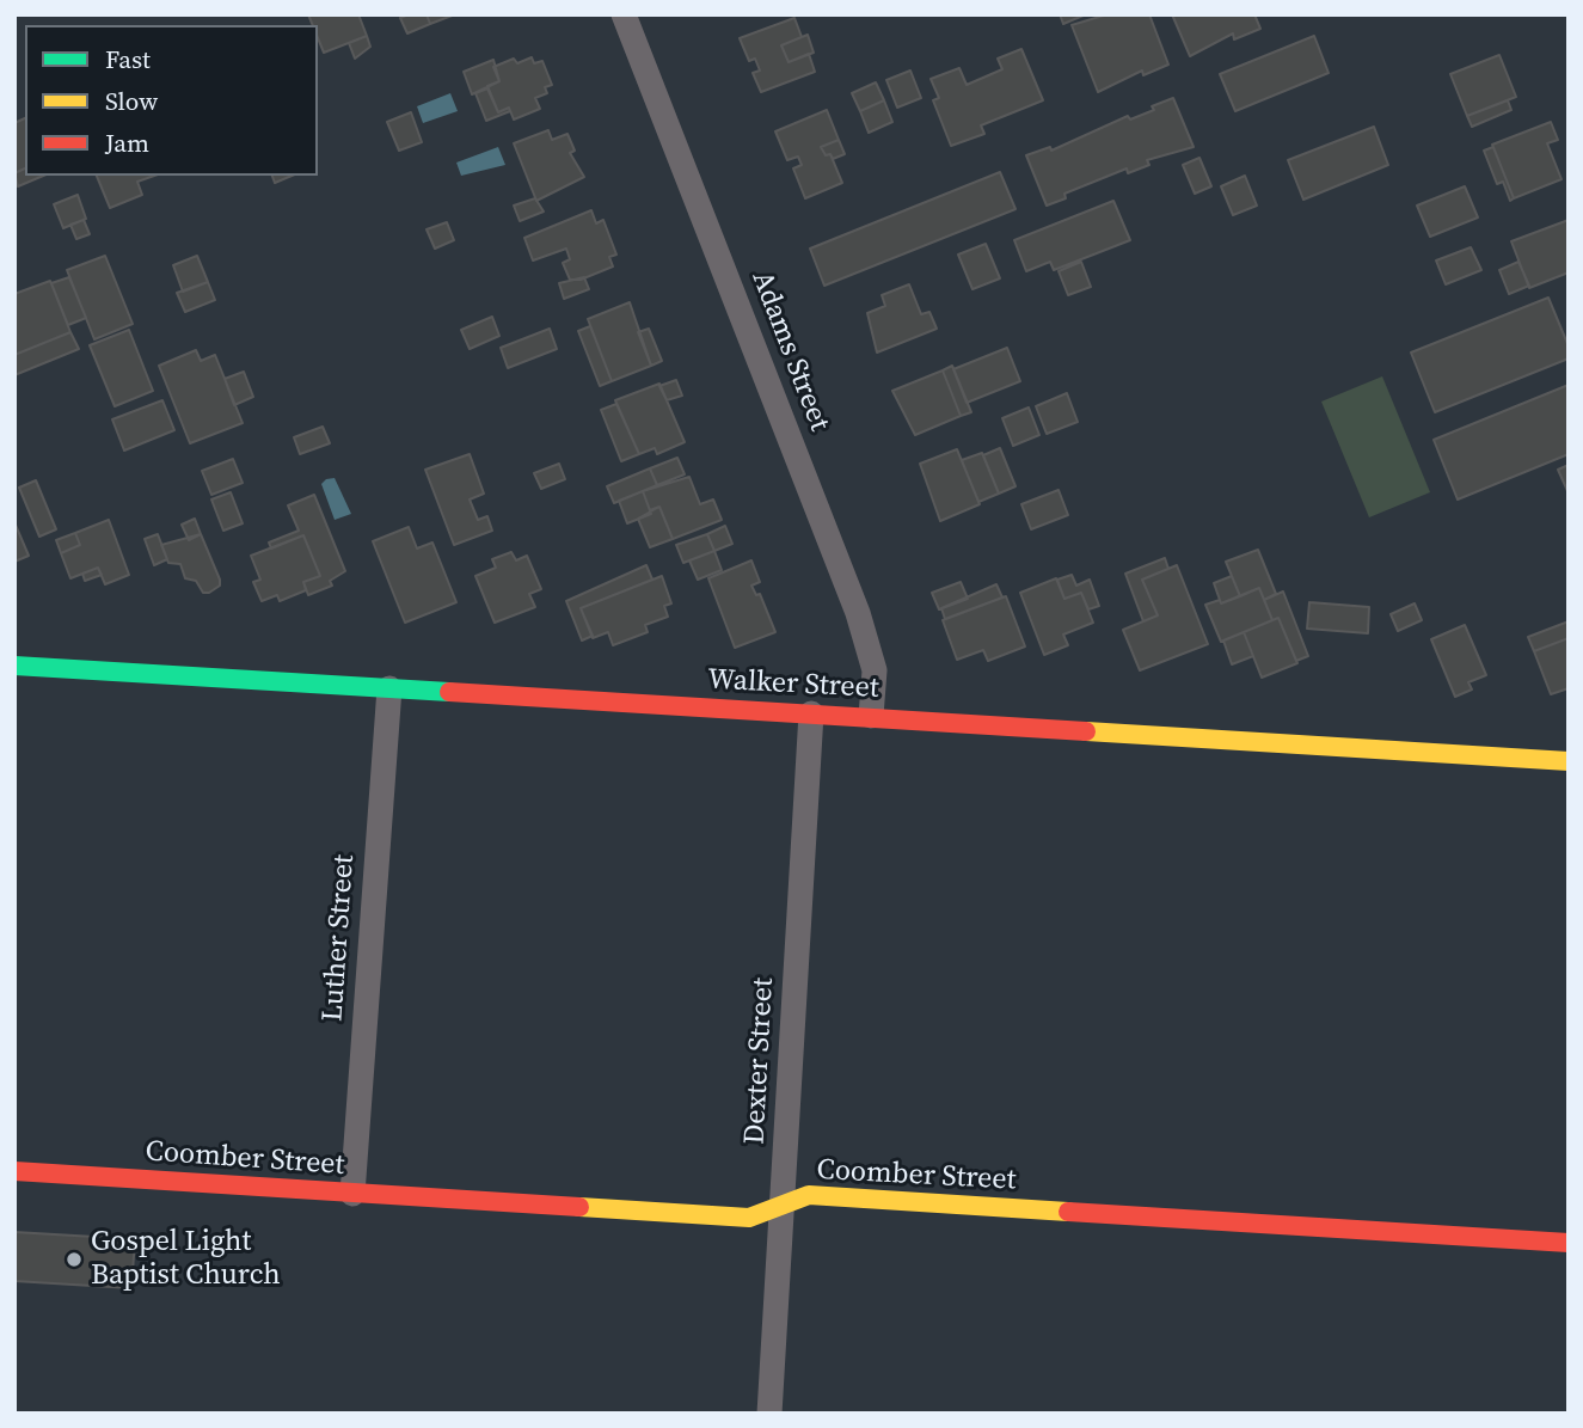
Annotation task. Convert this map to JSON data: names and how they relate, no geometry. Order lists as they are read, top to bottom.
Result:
{
  "streets": {
    "main road": ["Walker Street", "Coomber Street"],
    "street": ["Adams Street", "Luther Street", "Dexter Street"]
  },
  "crossings": [
    ["Adams Street", "Walker Street"],
    ["Walker Street", "Luther Street"],
    ["Walker Street", "Dexter Street"],
    ["Luther Street", "Coomber Street"],
    ["Dexter Street", "Coomber Street"]
  ],
  "places": ["Gospel Light Baptist Church"],
  "legend": ["Fast", "Slow", "Jam"]
}
